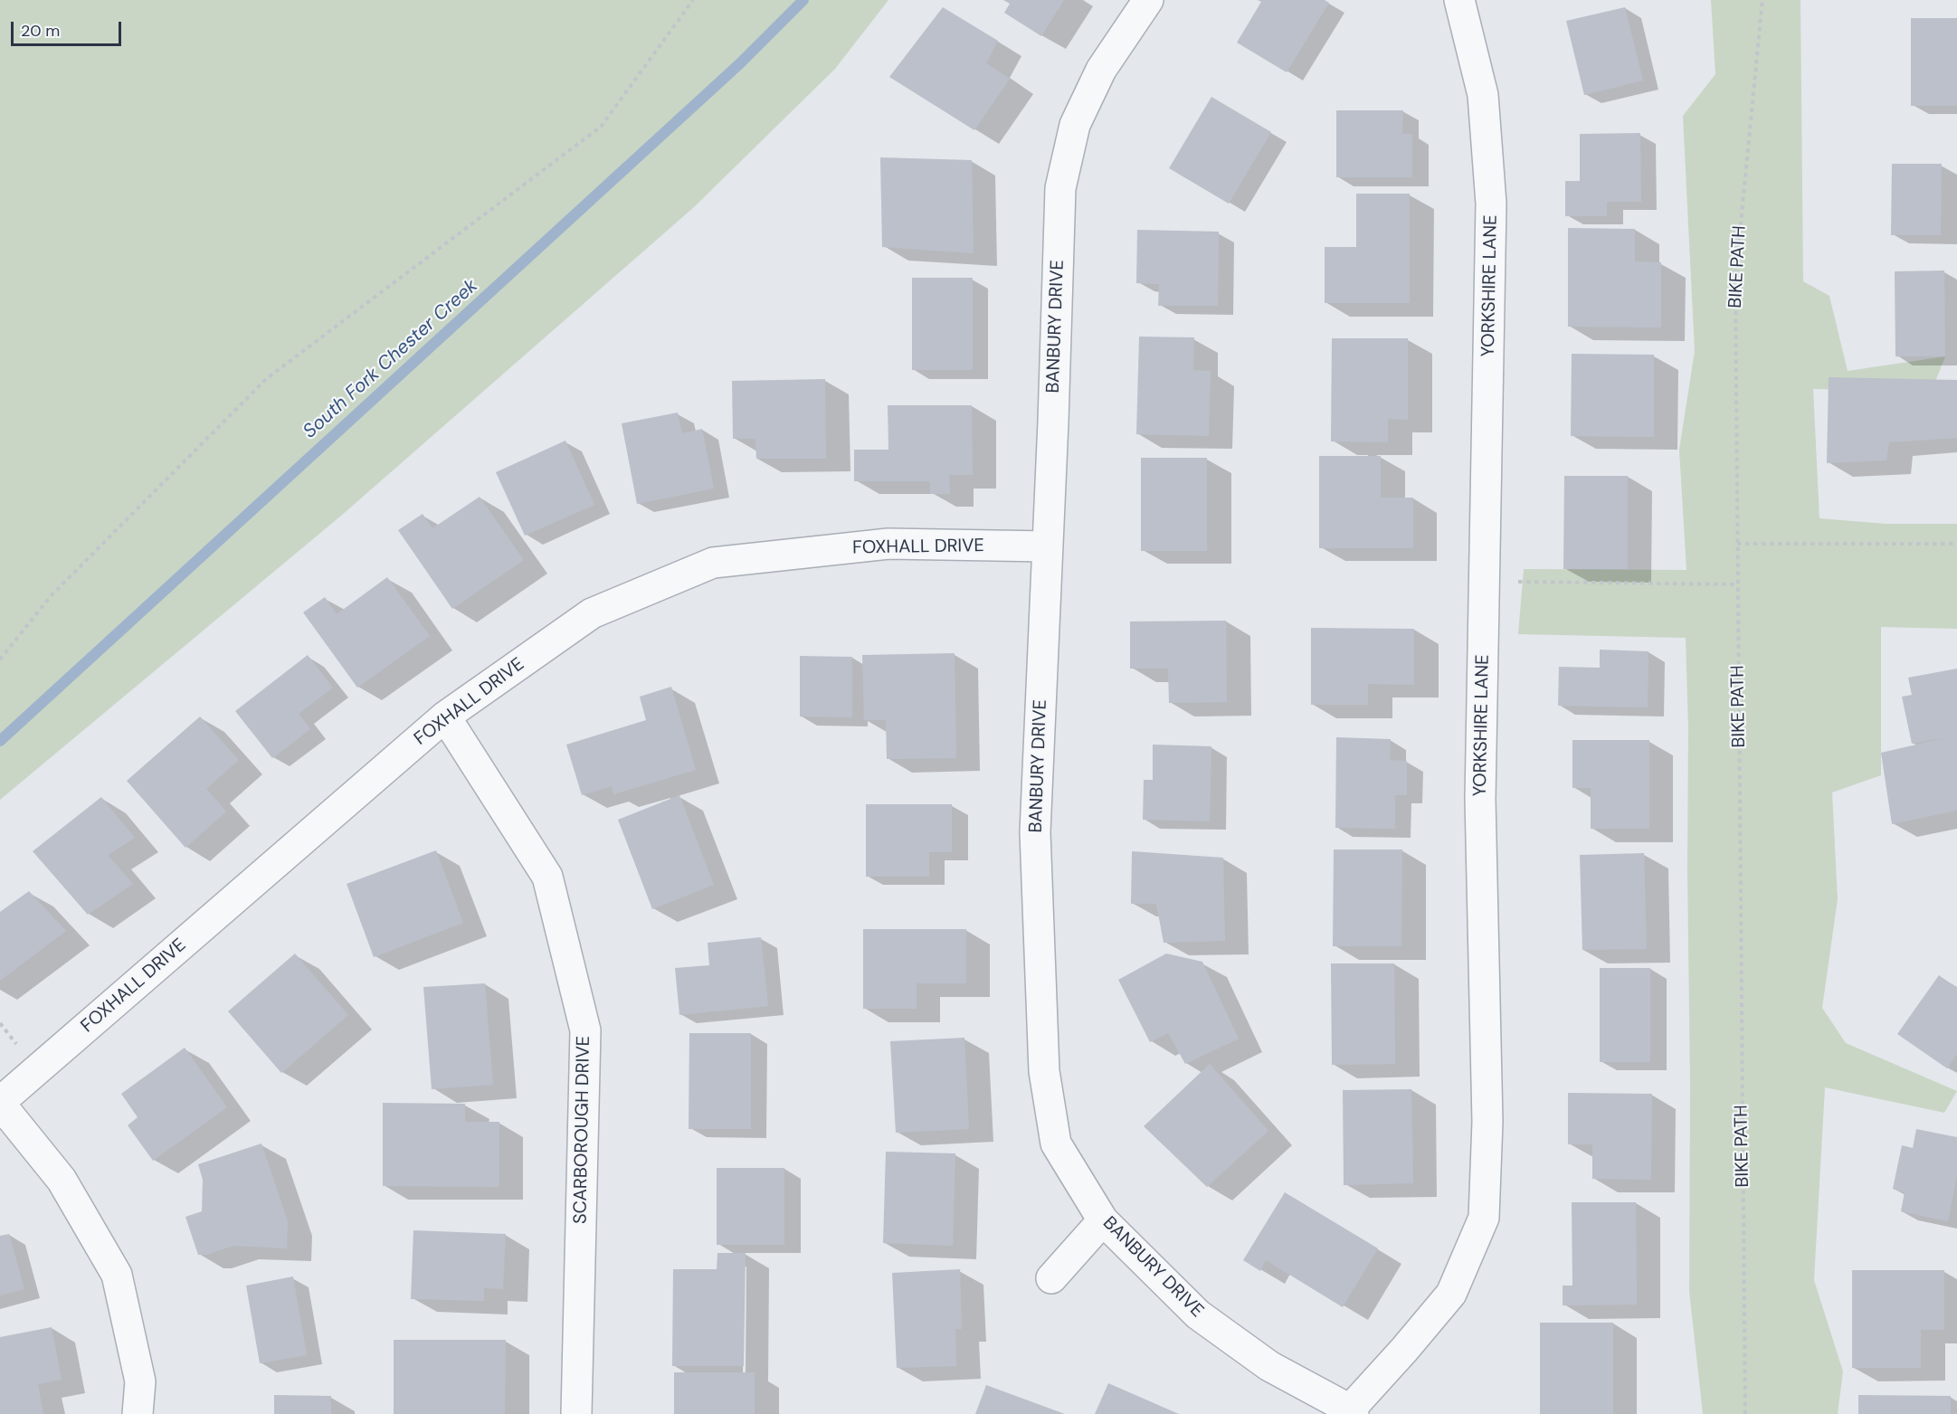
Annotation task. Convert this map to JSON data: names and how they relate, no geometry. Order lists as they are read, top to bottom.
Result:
{
  "streets": {
    "street": [
      "YORKSHIRE LANE",
      "BANBURY DRIVE",
      "FOXHALL DRIVE",
      "SCARBOROUGH DRIVE"
    ],
    "path": ["BIKE PATH"]
  },
  "crossings": [
    ["YORKSHIRE LANE", "BANBURY DRIVE"],
    ["BANBURY DRIVE", "FOXHALL DRIVE"],
    ["FOXHALL DRIVE", "SCARBOROUGH DRIVE"]
  ],
  "water": ["South Fork Chester Creek"],
  "scale_bar": "20 m"
}
